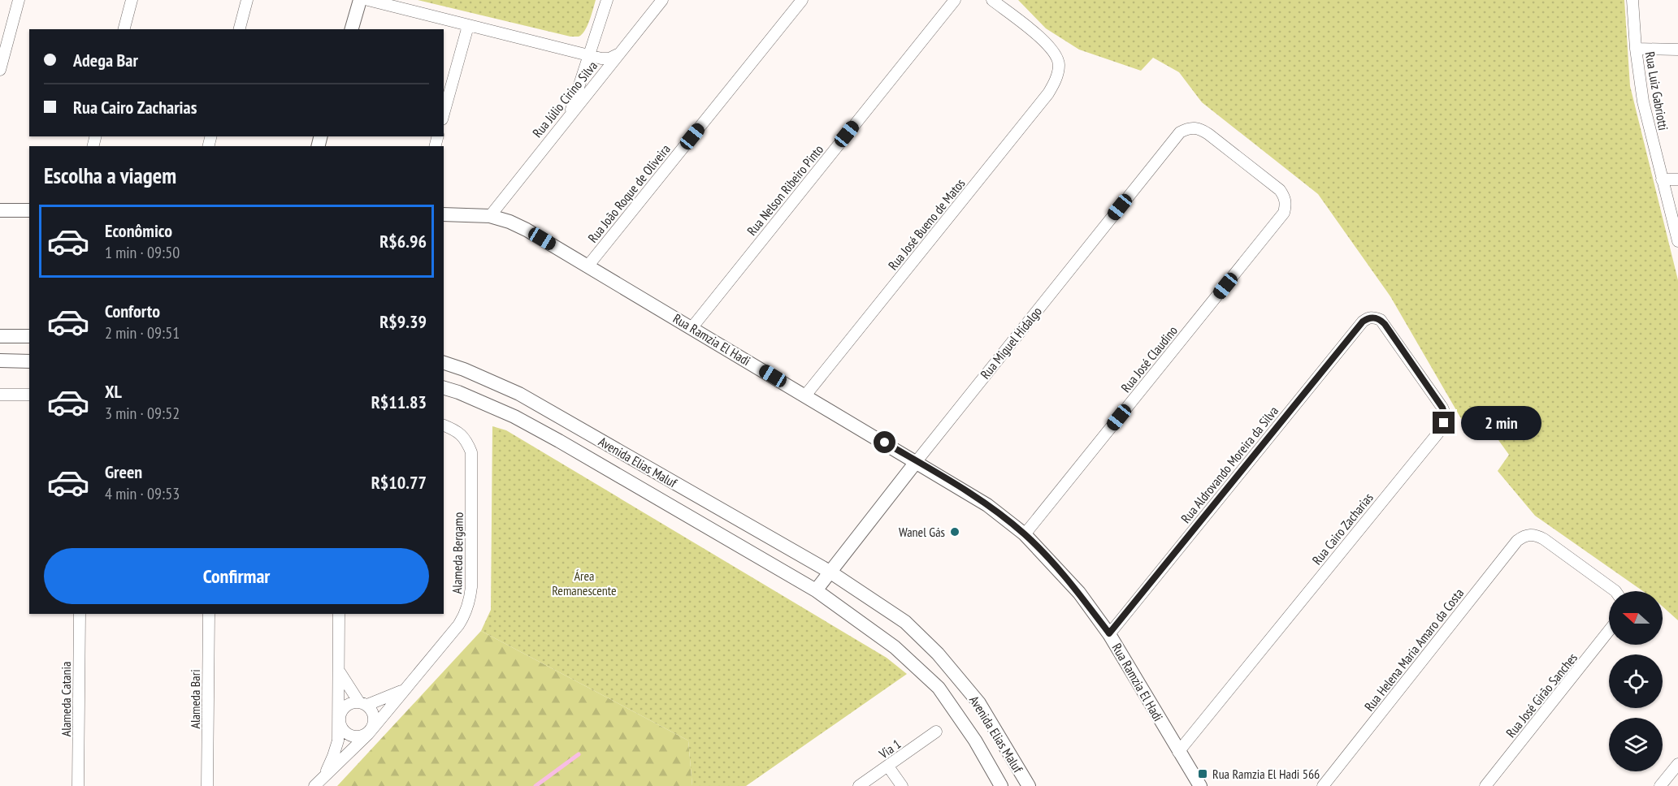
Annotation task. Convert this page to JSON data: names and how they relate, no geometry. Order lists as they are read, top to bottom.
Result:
{
  "streets": {
    "street": [
      "Rua Luiz Gabriotti",
      "Rua Júlio Cirino Silva",
      "Rua Nelson Ribeiro Pinto",
      "Rua João Roque de Oliveira",
      "Rua José Bueno de Matos",
      "Rua Ramzia El Hadi",
      "Rua Miguel Hidalgo",
      "Rua José Claudino",
      "Avenida Elias Maluf",
      "Rua Aldrovando Moreira da Silva",
      "Rua Cairo Zacharias",
      "Alameda Bergamo",
      "Rua Helena Maria Amaro da Costa",
      "Rua José Girão Sanches",
      "Alameda Catania",
      "Alameda Bari",
      "Via 1"
    ]
  },
  "crossings": [
    ["Rua Júlio Cirino Silva", "Rua Ramzia El Hadi"],
    ["Rua Nelson Ribeiro Pinto", "Rua Ramzia El Hadi"],
    ["Rua João Roque de Oliveira", "Rua Ramzia El Hadi"],
    ["Rua José Bueno de Matos", "Rua Ramzia El Hadi"],
    ["Rua Ramzia El Hadi", "Rua Miguel Hidalgo"],
    ["Rua Ramzia El Hadi", "Rua José Claudino"],
    ["Rua Ramzia El Hadi", "Rua Aldrovando Moreira da Silva"],
    ["Rua Ramzia El Hadi", "Rua Cairo Zacharias"],
    ["Rua Miguel Hidalgo", "Rua José Claudino"],
    ["Rua Miguel Hidalgo", "Avenida Elias Maluf"],
    ["Rua Aldrovando Moreira da Silva", "Rua Cairo Zacharias"]
  ],
  "parks": ["Área Remanescente"],
  "places": {
    "other": ["Wanel Gás"],
    "transit": ["Rua Ramzia El Hadi 566"]
  },
  "north": "left",
  "page": {
    "banner": ["Adega Bar", "Rua Cairo Zacharias"],
    "heading": "Escolha a viagem",
    "list": [
      {
        "name": "Econômico",
        "note": "1 min · 09:50",
        "value": "R$6.96"
      },
      {
        "name": "Conforto",
        "note": "2 min · 09:51",
        "value": "R$9.39"
      },
      {
        "name": "XL",
        "note": "3 min · 09:52",
        "value": "R$11.83"
      },
      {
        "name": "Green",
        "note": "4 min · 09:53",
        "value": "R$10.77"
      }
    ],
    "bubble": "2 min",
    "buttons": "Confirmar"
  }
}
